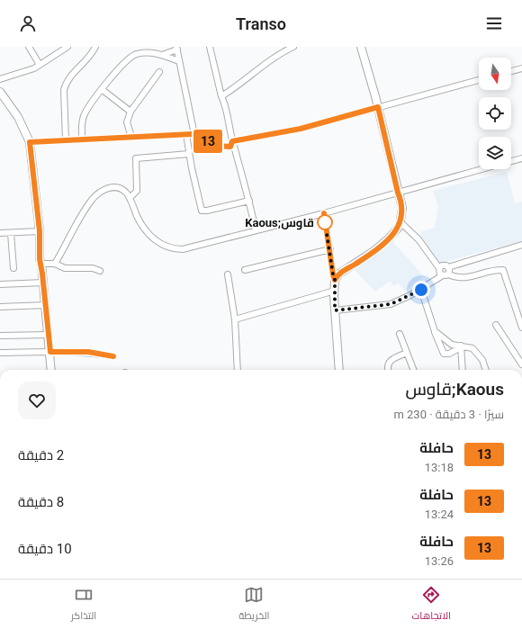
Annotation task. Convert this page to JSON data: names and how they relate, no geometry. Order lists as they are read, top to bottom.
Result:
{
  "places": ["Kaous;قاوس"],
  "lines": ["bus line 13"],
  "north": "bottom",
  "page": {
    "header": "Transo",
    "on_map": "13",
    "heading": ["Kaous;قاوس", "سيرًا · 3 دقيقة · 230 m"],
    "list": [
      {
        "mark": "13",
        "name": "حافلة",
        "note": "13:18",
        "value": "2 دقيقة"
      },
      {
        "mark": "13",
        "name": "حافلة",
        "note": "13:24",
        "value": "8 دقيقة"
      },
      {
        "mark": "13",
        "name": "حافلة",
        "note": "13:26",
        "value": "10 دقيقة"
      }
    ],
    "tabs": ["الاتجاهات", "الخريطة", "التذاكر"]
  }
}
